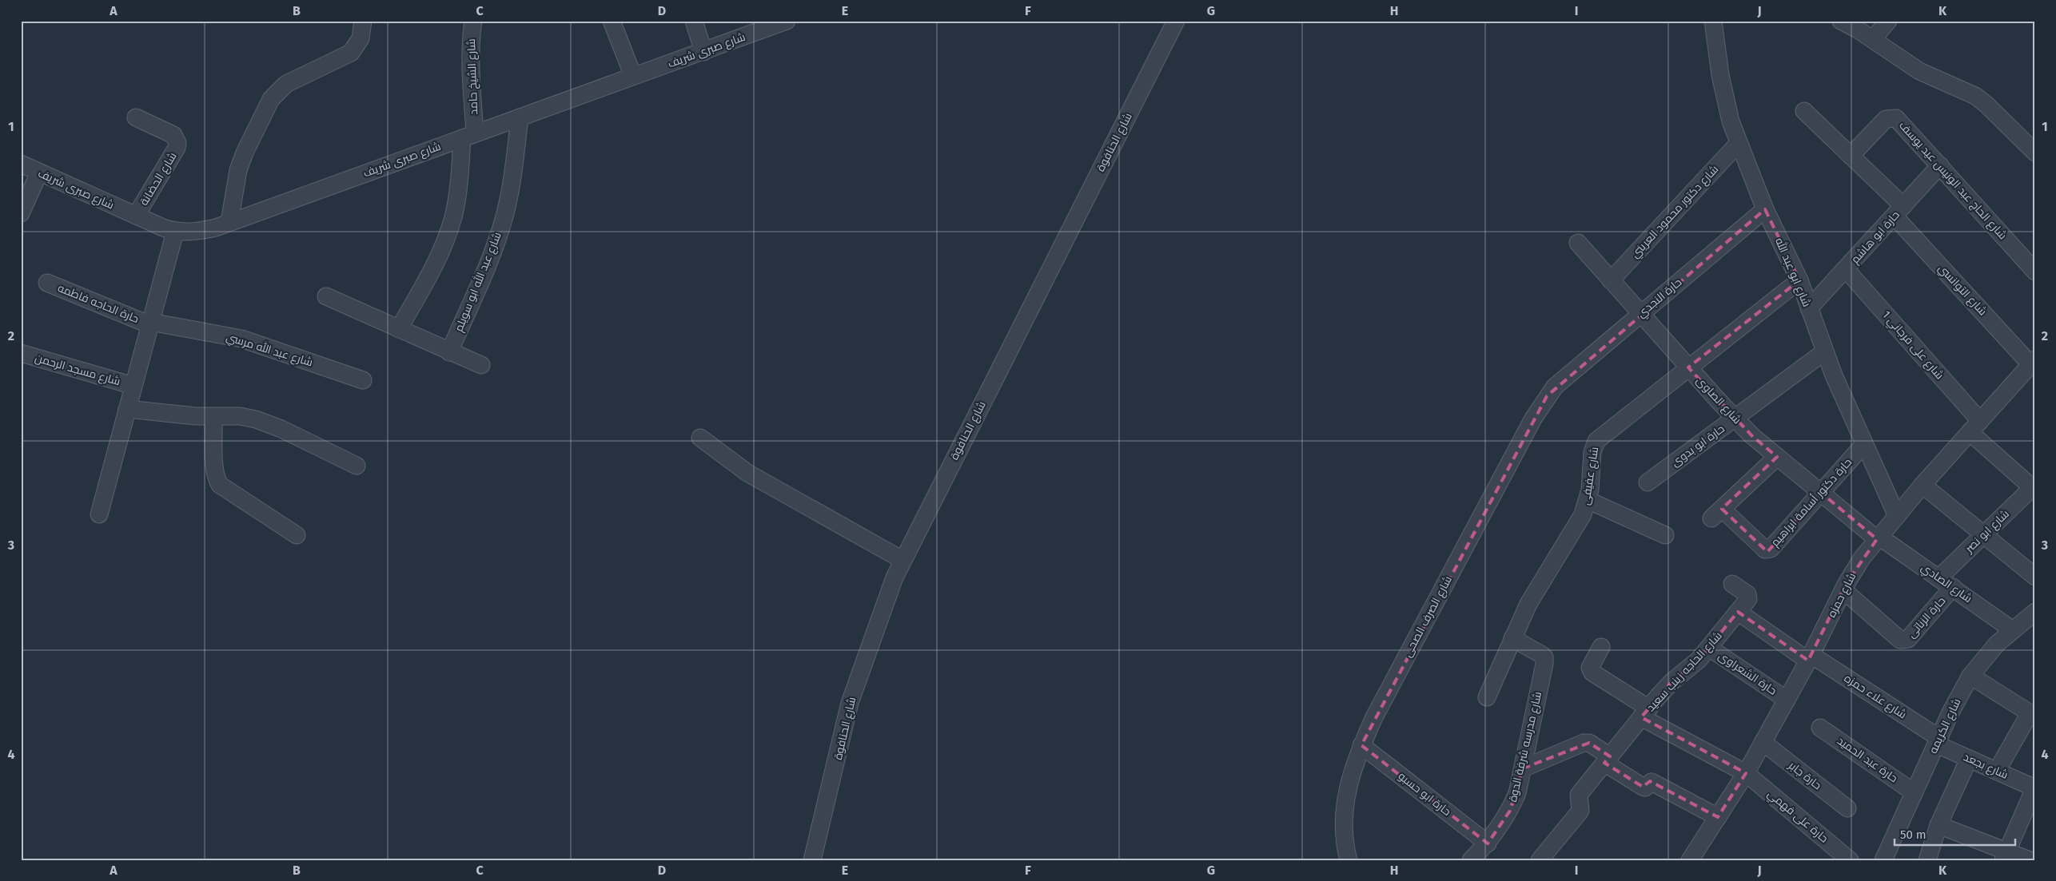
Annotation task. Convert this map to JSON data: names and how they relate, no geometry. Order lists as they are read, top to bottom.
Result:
{
  "streets": {
    "street": [
      "شارع صبرى شريف",
      "شارع الشيخ حامد",
      "شارع الحنافوة",
      "شارع الحضانة",
      "شارع الحاج عبد الونيس عيد يوسف",
      "شارع دكتور محمود العريني",
      "حارة ابو هاشم",
      "شارع ابو عبد الله",
      "شارع عبد الله ابو سويلم",
      "شارع التوانسي",
      "حارة النجدي",
      "حارة الحاجه فاطمه",
      "شارع على فرجاني 1",
      "شارع عبد الله مرسي",
      "شارع مسجد الرحمن",
      "شارع الصاوى",
      "حارة ابو بدوى",
      "شارع عفيفى",
      "حارة دكتور أسامة ابراهيم",
      "شارع ابو نصر",
      "شارع الصادي",
      "شارع حمزه",
      "شارع الصرف الصحى",
      "حارة الزناتى",
      "شارع الحاجه زينب سعيد",
      "حارة الشعراوى",
      "شارع علاء حمزه",
      "شارع الكريمه",
      "شارع مدرسه شرفة الدوة",
      "حارة عبد الحميد",
      "شارع بجعد",
      "حارة جابر",
      "حارة ابو حسبو",
      "حارة على فهمي"
    ]
  },
  "crossings": [
    ["شارع صبرى شريف", "شارع الشيخ حامد"],
    ["شارع صبرى شريف", "شارع الحضانة"],
    ["شارع صبرى شريف", "شارع عبد الله ابو سويلم"],
    ["شارع الحاج عبد الونيس عيد يوسف", "حارة ابو هاشم"],
    ["شارع الحاج عبد الونيس عيد يوسف", "شارع التوانسي"],
    ["شارع دكتور محمود العريني", "شارع ابو عبد الله"],
    ["شارع دكتور محمود العريني", "شارع الصاوى"],
    ["حارة ابو هاشم", "شارع ابو عبد الله"],
    ["حارة ابو هاشم", "شارع التوانسي"],
    ["حارة ابو هاشم", "شارع على فرجاني 1"],
    ["شارع ابو عبد الله", "حارة النجدي"],
    ["شارع ابو عبد الله", "حارة ابو بدوى"],
    ["شارع ابو عبد الله", "شارع عفيفى"],
    ["شارع ابو عبد الله", "حارة دكتور أسامة ابراهيم"],
    ["شارع ابو عبد الله", "شارع حمزه"],
    ["شارع التوانسي", "شارع حمزه"],
    ["حارة النجدي", "شارع الصاوى"],
    ["حارة النجدي", "شارع الصرف الصحى"],
    ["حارة الحاجه فاطمه", "شارع عبد الله مرسي"],
    ["شارع على فرجاني 1", "شارع ابو نصر"],
    ["شارع على فرجاني 1", "شارع حمزه"],
    ["شارع الصاوى", "حارة ابو بدوى"],
    ["شارع الصاوى", "شارع عفيفى"],
    ["شارع الصاوى", "حارة دكتور أسامة ابراهيم"],
    ["شارع الصاوى", "شارع الصادي"],
    ["شارع الصاوى", "شارع حمزه"],
    ["شارع عفيفى", "شارع مدرسه شرفة الدوة"],
    ["شارع ابو نصر", "شارع الصادي"],
    ["شارع الصادي", "شارع حمزه"],
    ["شارع الصادي", "حارة الزناتى"],
    ["شارع الصادي", "شارع الكريمه"],
    ["شارع حمزه", "حارة الزناتى"],
    ["شارع حمزه", "حارة الشعراوى"],
    ["شارع حمزه", "شارع علاء حمزه"],
    ["شارع حمزه", "حارة جابر"],
    ["شارع حمزه", "حارة على فهمي"],
    ["شارع الصرف الصحى", "حارة ابو حسبو"],
    ["شارع الحاجه زينب سعيد", "حارة الشعراوى"],
    ["شارع الحاجه زينب سعيد", "حارة على فهمي"],
    ["شارع علاء حمزه", "شارع الكريمه"],
    ["شارع علاء حمزه", "شارع بجعد"],
    ["شارع الكريمه", "حارة عبد الحميد"],
    ["شارع الكريمه", "شارع بجعد"],
    ["شارع مدرسه شرفة الدوة", "حارة ابو حسبو"]
  ],
  "scale_bar": "50 m",
  "grid": {
    "columns": [
      "A",
      "B",
      "C",
      "D",
      "E",
      "F",
      "G",
      "H",
      "I",
      "J",
      "K"
    ],
    "rows": [
      "1",
      "2",
      "3",
      "4"
    ]
  }
}
